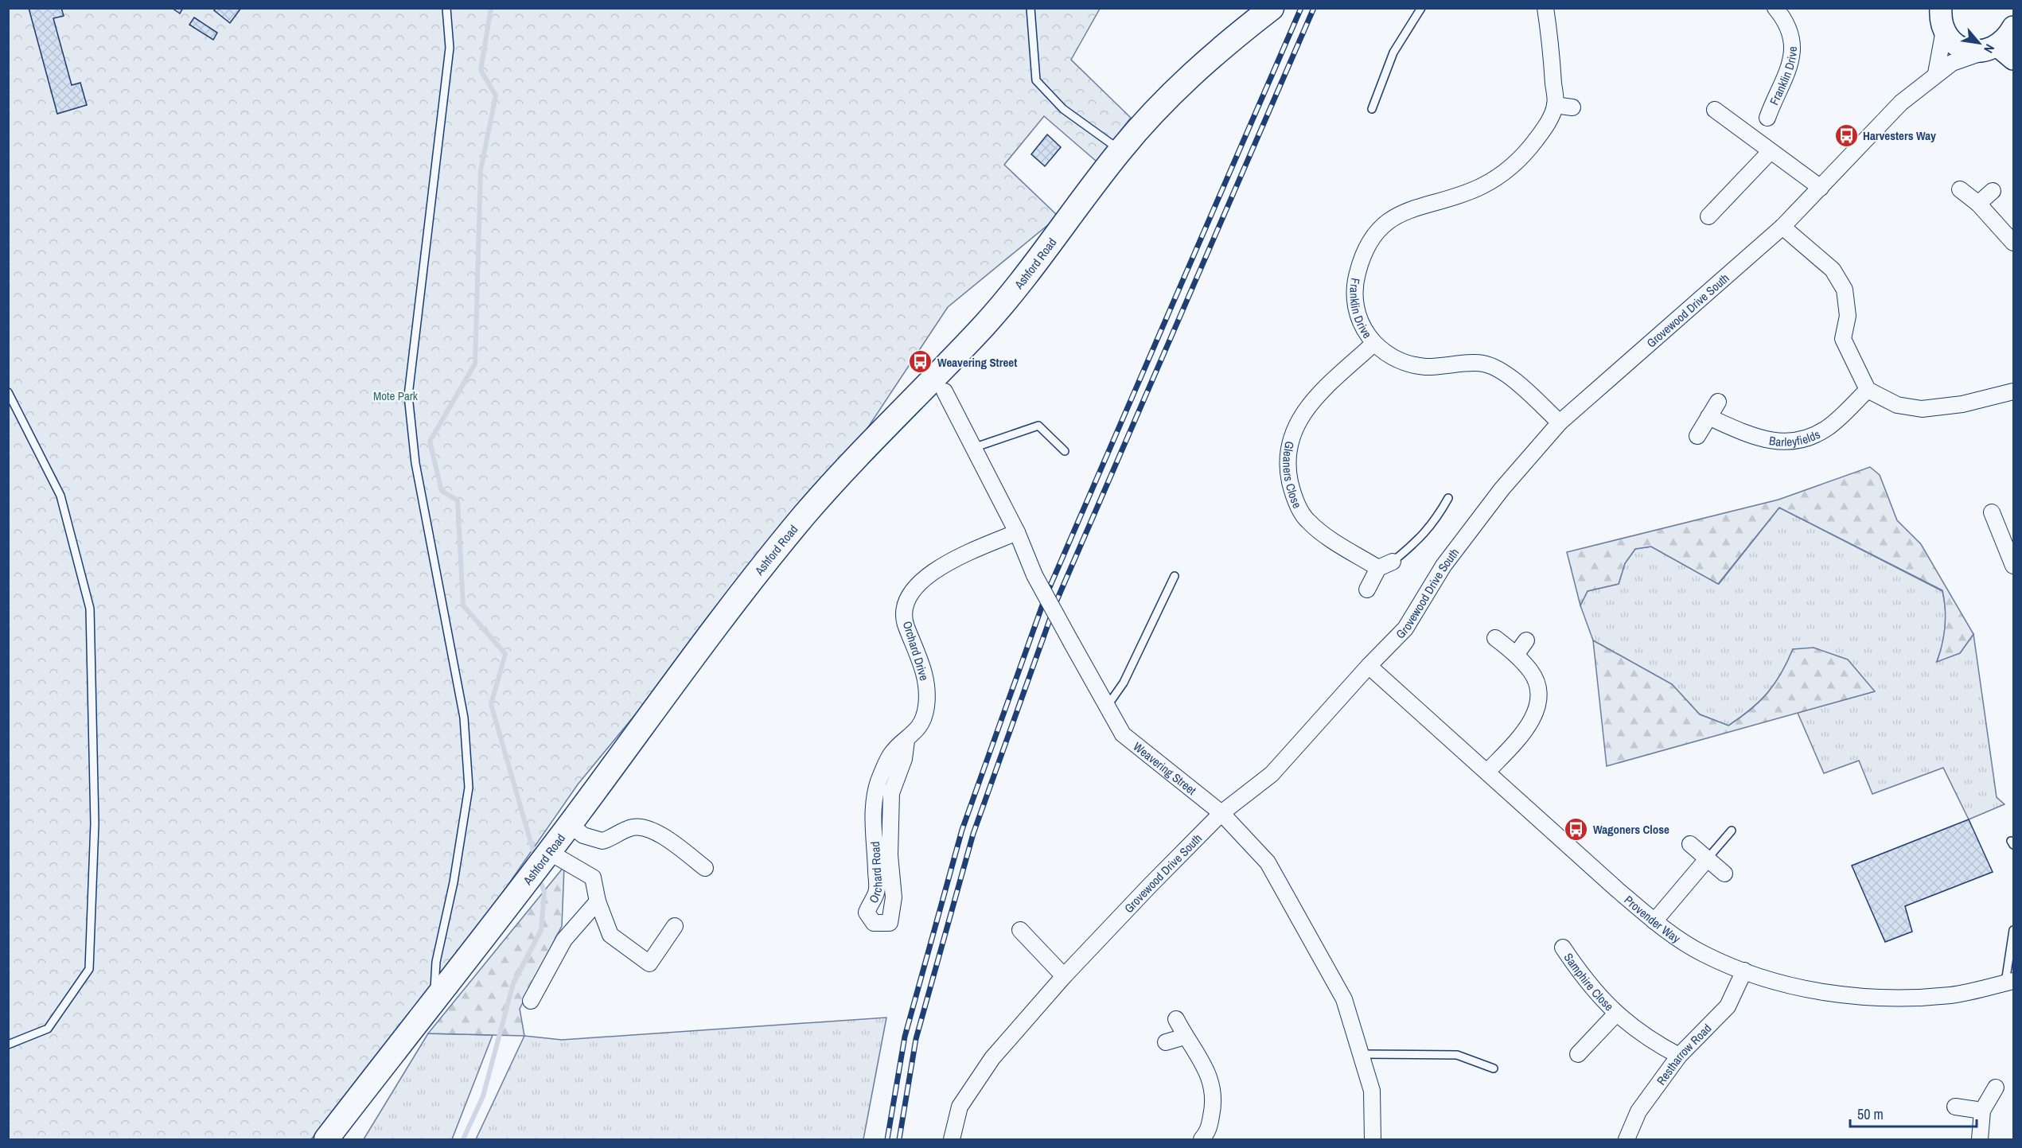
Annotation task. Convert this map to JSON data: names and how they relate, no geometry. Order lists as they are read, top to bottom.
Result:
{
  "streets": {
    "main road": ["Ashford Road"],
    "street": [
      "Franklin Drive",
      "Grovewood Drive South",
      "Barleyfields",
      "Gleaners Close",
      "Orchard Drive",
      "Weavering Street",
      "Orchard Road",
      "Provender Way",
      "Samphire Close",
      "Restharrow Road"
    ]
  },
  "crossings": [
    ["Franklin Drive", "Grovewood Drive South"],
    ["Franklin Drive", "Gleaners Close"],
    ["Grovewood Drive South", "Weavering Street"],
    ["Grovewood Drive South", "Provender Way"],
    ["Orchard Drive", "Weavering Street"],
    ["Orchard Drive", "Orchard Road"],
    ["Provender Way", "Restharrow Road"],
    ["Samphire Close", "Restharrow Road"]
  ],
  "parks": ["Mote Park"],
  "places": {
    "bus stop": ["Harvesters Way", "Weavering Street", "Wagoners Close"]
  },
  "scale_bar": "50 m",
  "north": "bottom right"
}
